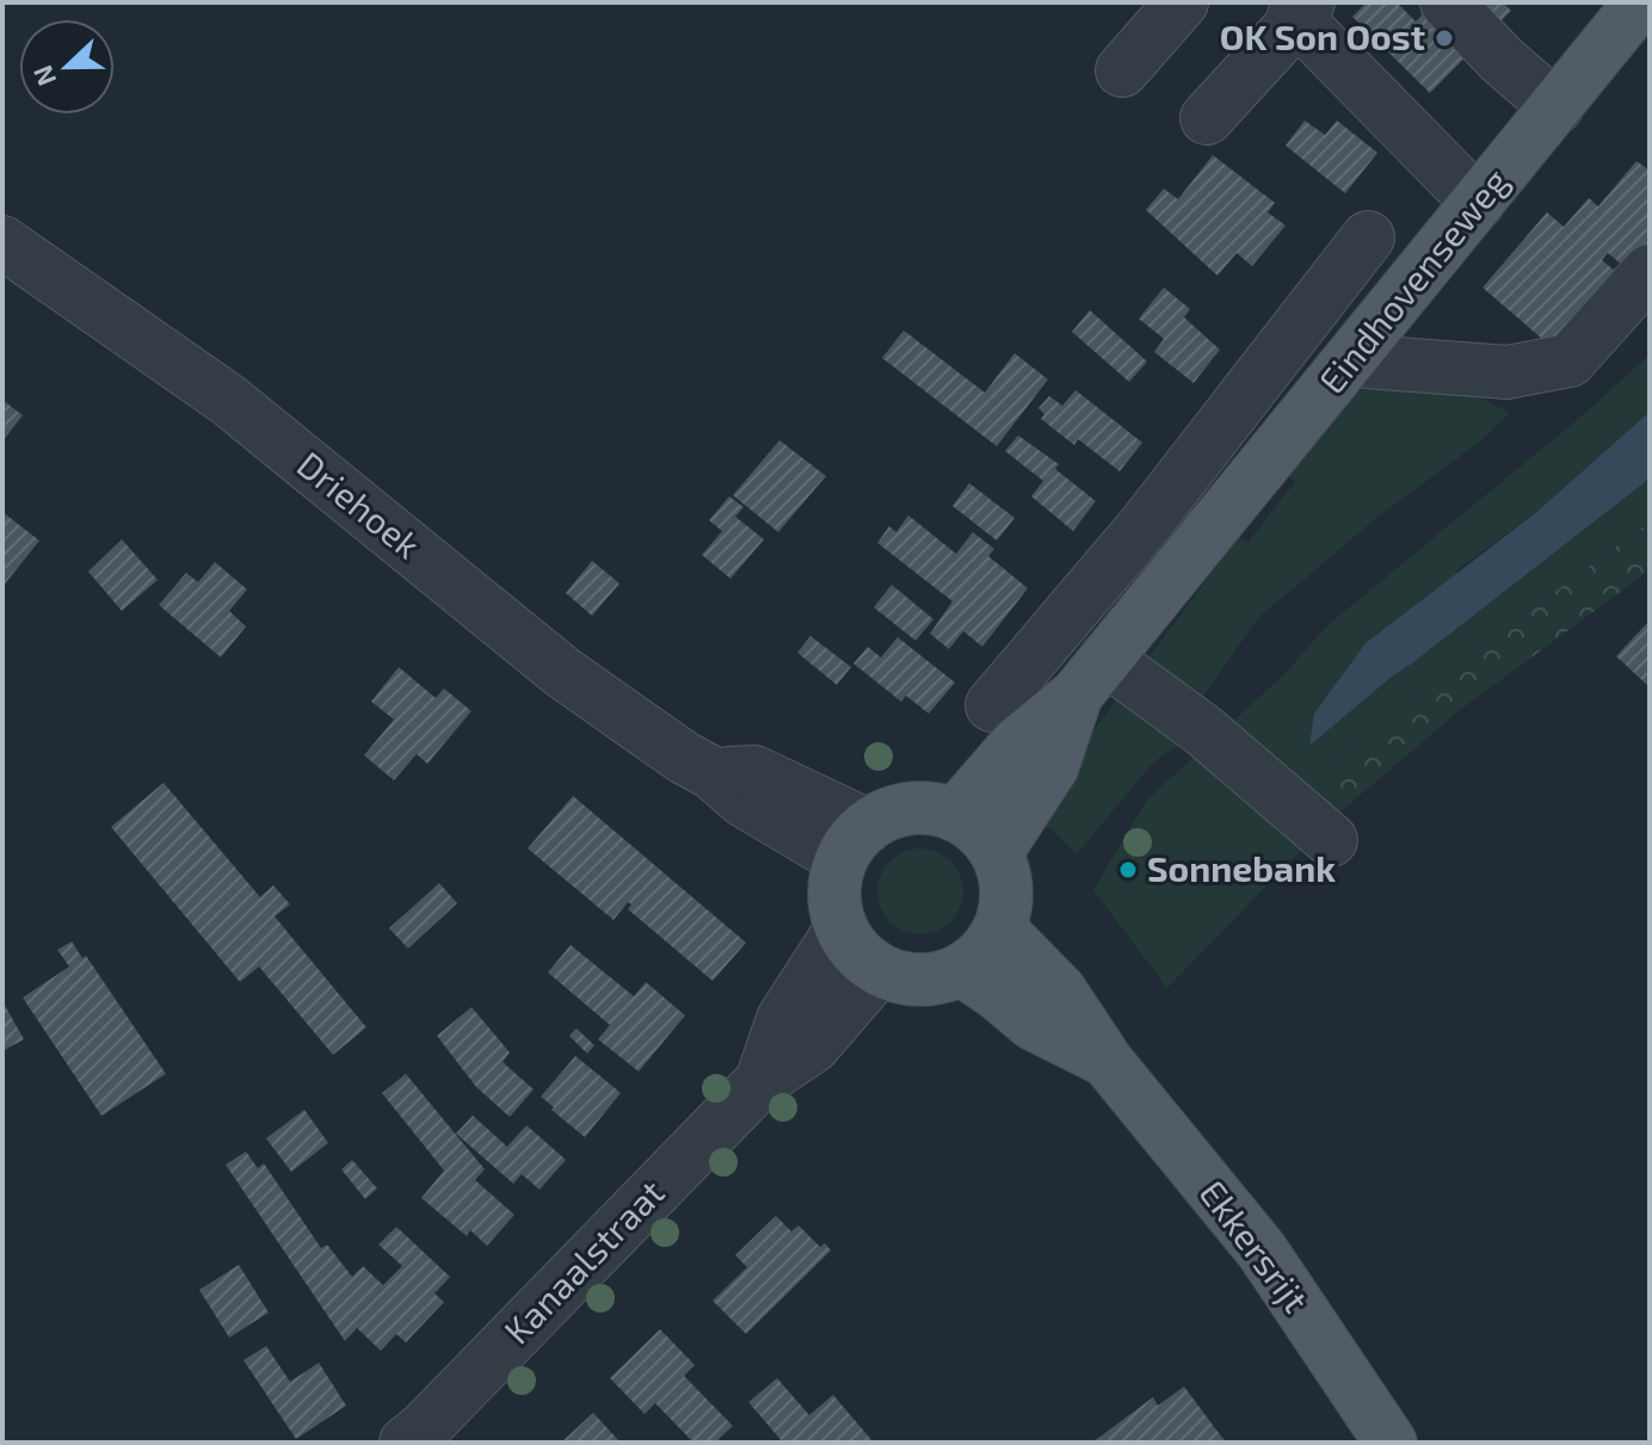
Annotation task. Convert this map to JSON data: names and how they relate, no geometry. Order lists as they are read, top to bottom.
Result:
{
  "streets": {
    "main road": ["Eindhovenseweg", "Ekkersrijt"],
    "street": ["Driehoek", "Kanaalstraat"]
  },
  "crossings": [
    ["Eindhovenseweg", "Driehoek"],
    ["Eindhovenseweg", "Ekkersrijt"],
    ["Eindhovenseweg", "Kanaalstraat"],
    ["Driehoek", "Ekkersrijt"],
    ["Driehoek", "Kanaalstraat"],
    ["Ekkersrijt", "Kanaalstraat"]
  ],
  "places": ["OK Son Oost", "Sonnebank"],
  "north": "left"
}
